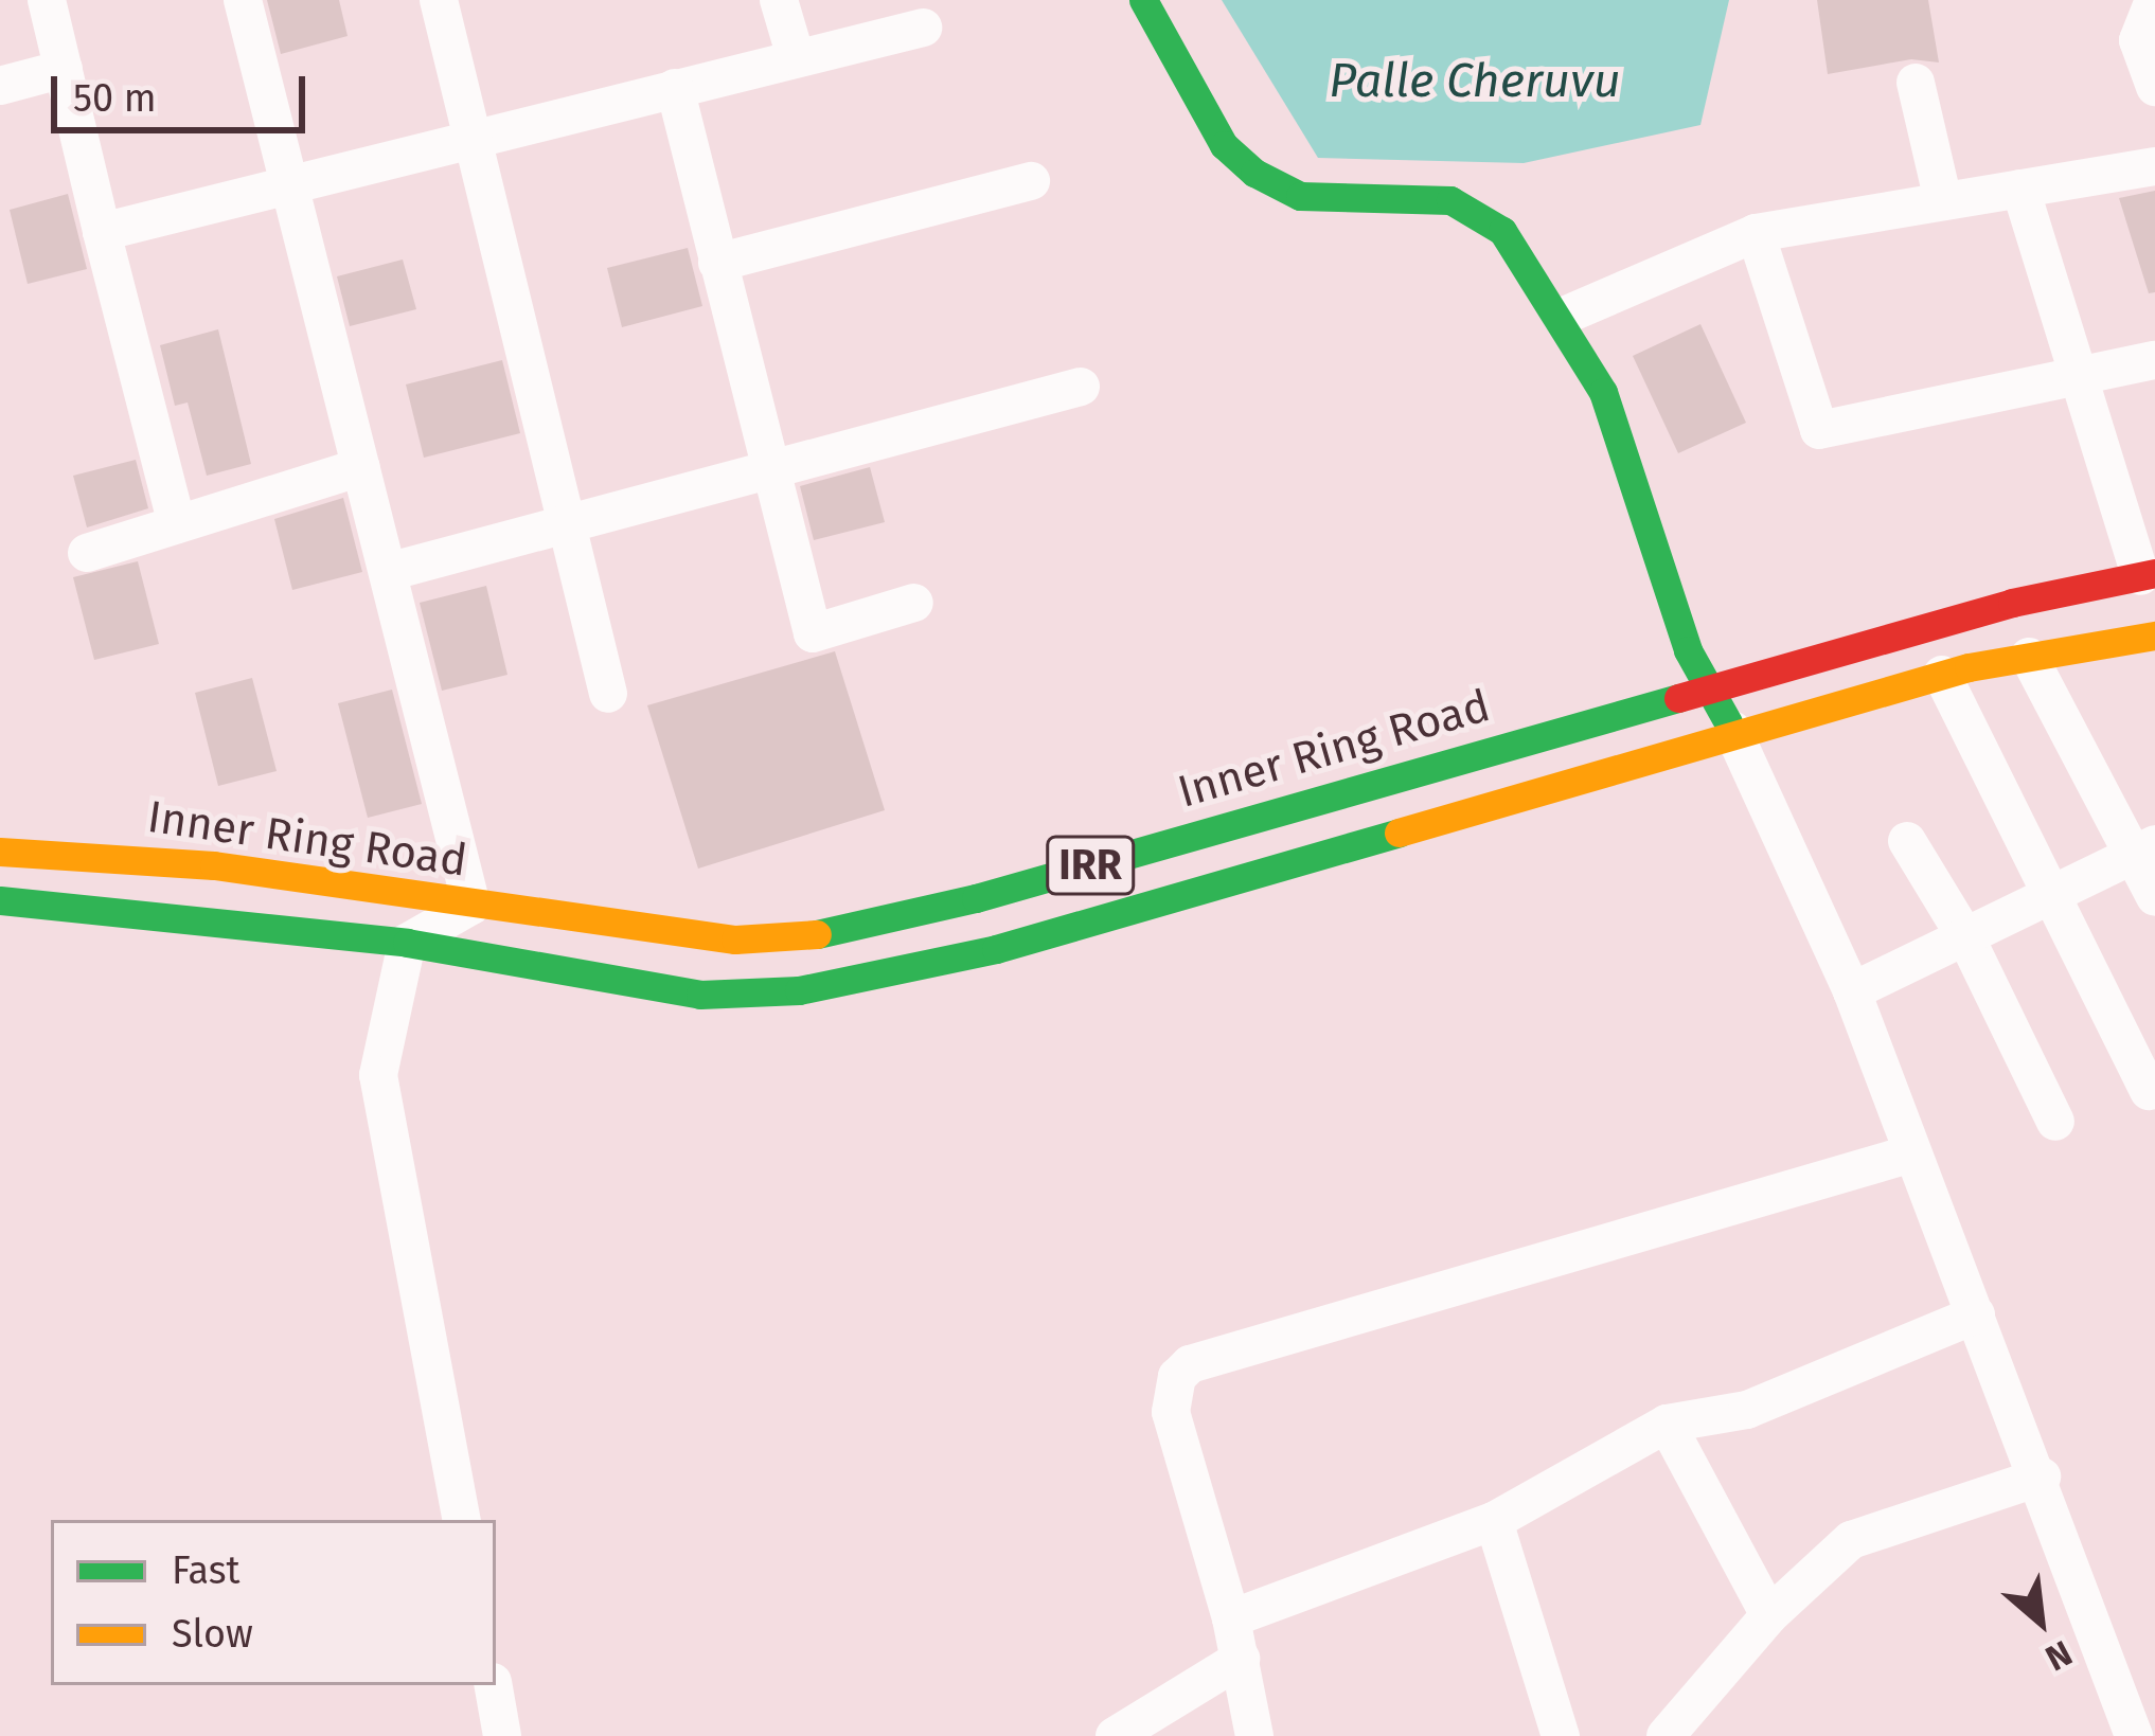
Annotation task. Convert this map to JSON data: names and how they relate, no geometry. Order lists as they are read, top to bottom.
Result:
{
  "streets": {
    "main road": ["Inner Ring Road", "IRR"]
  },
  "water": ["Palle Cheruvu"],
  "legend": ["Fast", "Slow"],
  "scale_bar": "50 m",
  "north": "bottom right"
}
